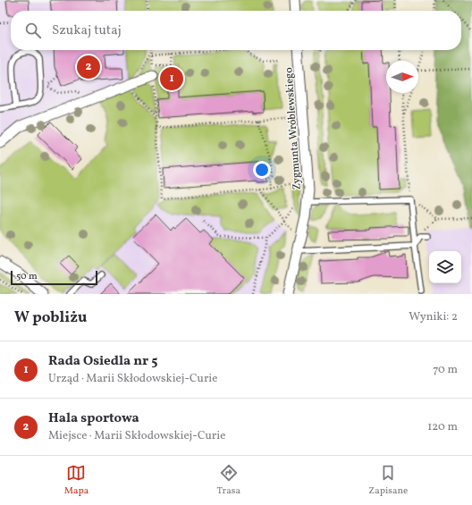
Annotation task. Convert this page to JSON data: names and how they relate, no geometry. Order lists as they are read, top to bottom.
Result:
{
  "streets": {
    "street": ["Zygmunta Wróblewskiego"]
  },
  "scale_bar": "50 m",
  "north": "right",
  "page": {
    "search": "Szukaj tutaj",
    "pins": ["2", "1"],
    "scale": "50 m",
    "heading": ["W pobliżu", "Wyniki: 2"],
    "list": [
      {
        "mark": "1",
        "name": "Rada Osiedla nr 5",
        "note": "Urząd · Marii Skłodowskiej-Curie",
        "value": "70 m"
      },
      {
        "mark": "2",
        "name": "Hala sportowa",
        "note": "Miejsce · Marii Skłodowskiej-Curie",
        "value": "120 m"
      }
    ],
    "nav": ["Mapa", "Trasa", "Zapisane"]
  }
}
